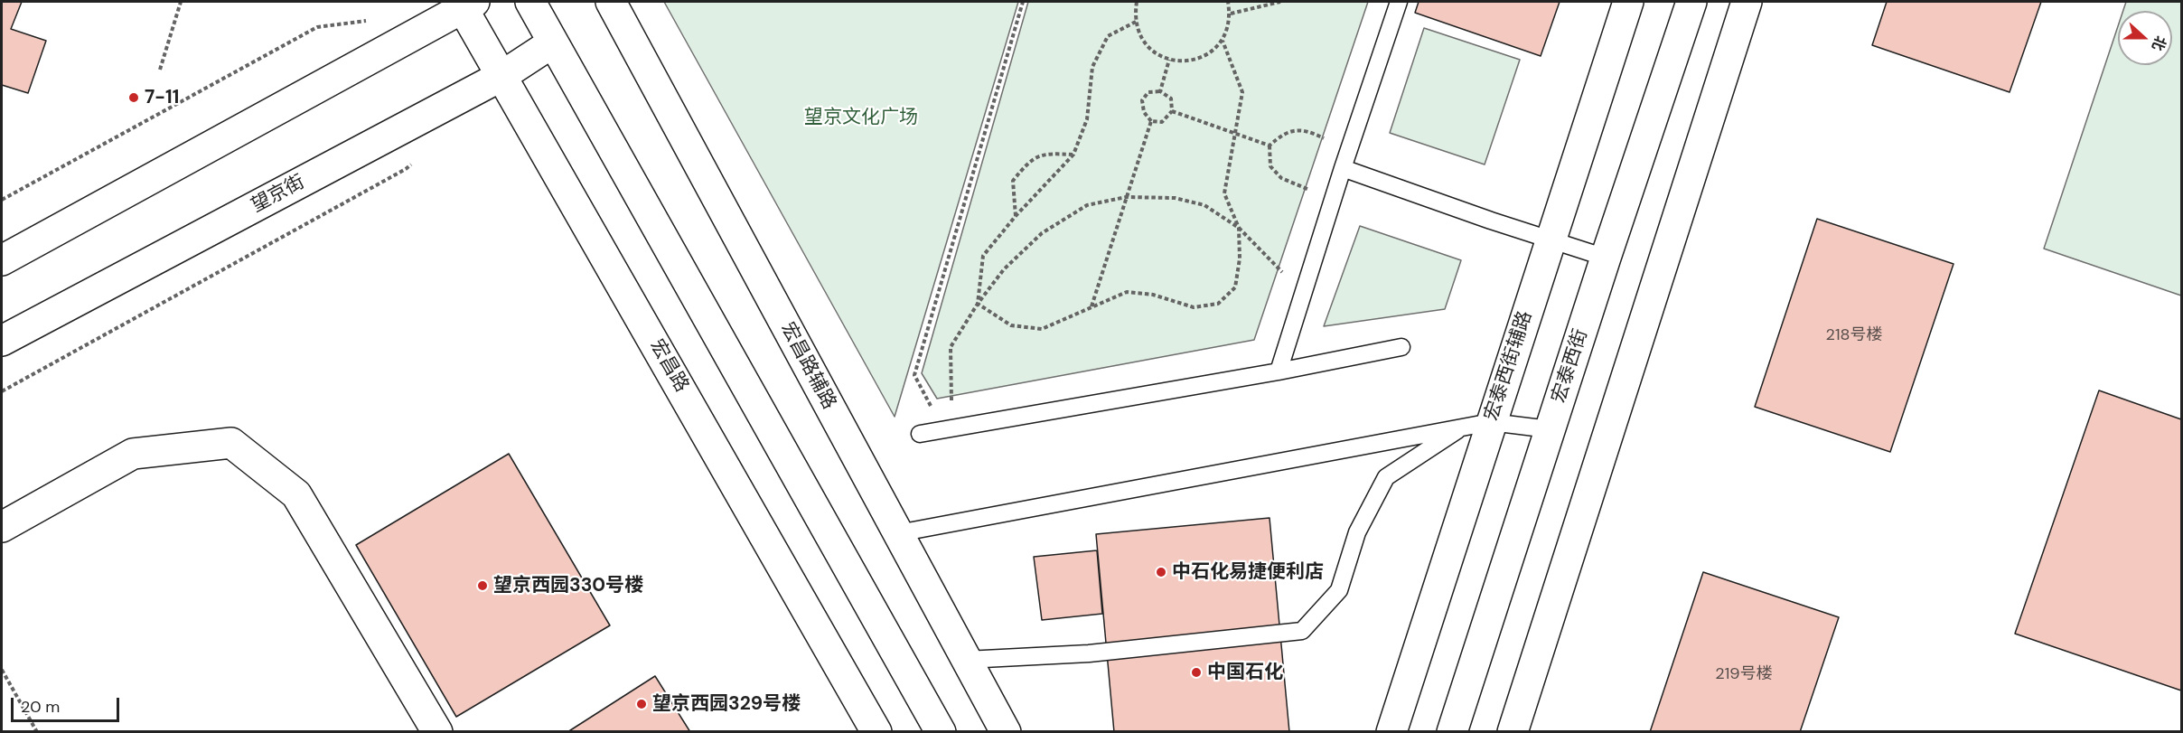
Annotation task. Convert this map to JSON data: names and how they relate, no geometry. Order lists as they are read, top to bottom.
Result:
{
  "streets": {
    "street": [
      "望京街",
      "宏昌路",
      "宏昌路辅路",
      "宏泰西街辅路",
      "宏泰西街"
    ]
  },
  "crossings": [
    ["望京街", "宏昌路"]
  ],
  "parks": ["望京文化广场"],
  "places": [
    "7-11",
    "中石化易捷便利店",
    "望京西园330号楼",
    "中国石化",
    "望京西园329号楼"
  ],
  "house_numbers": ["218号楼", "219号楼"],
  "scale_bar": "20 m",
  "north": "right"
}
